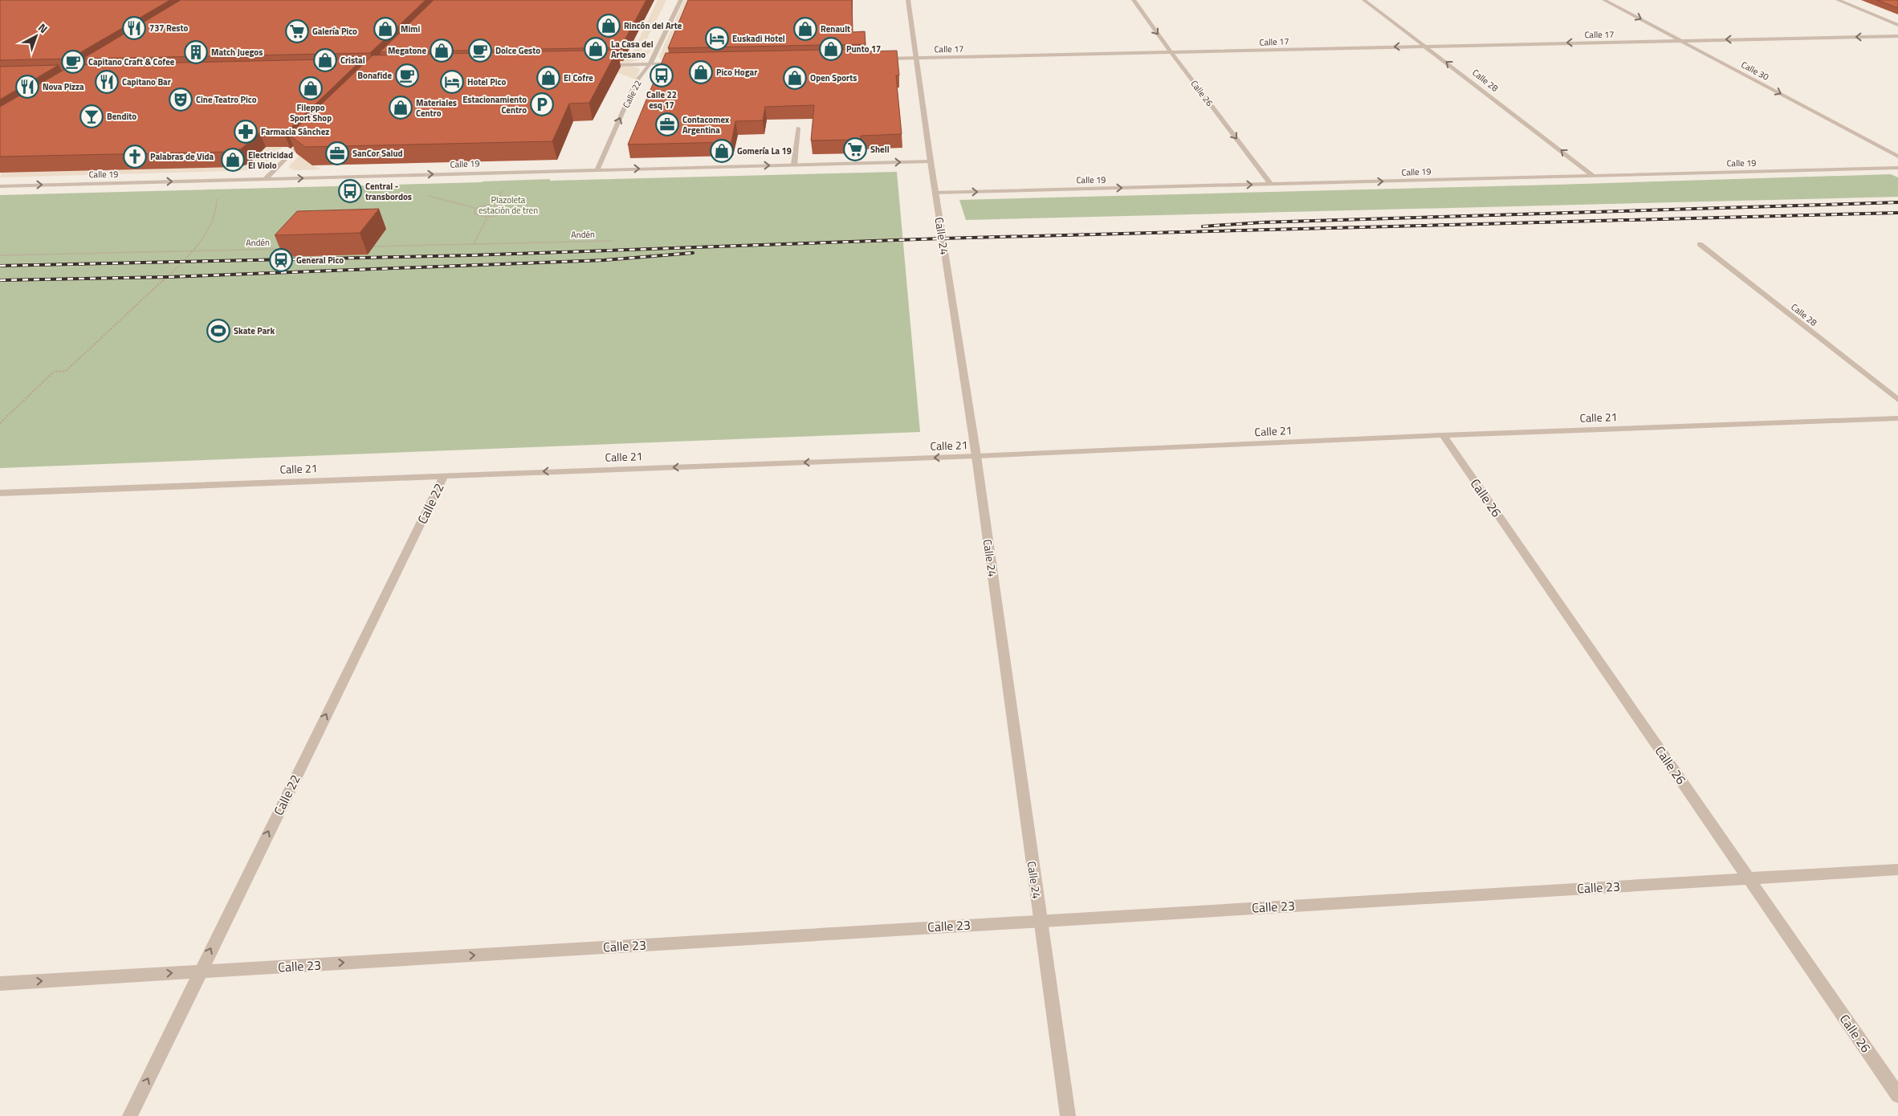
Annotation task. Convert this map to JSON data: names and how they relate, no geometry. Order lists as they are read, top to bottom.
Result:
{
  "streets": {
    "street": [
      "Calle 17",
      "Calle 30",
      "Calle 28",
      "Calle 26",
      "Calle 22",
      "Calle 19",
      "Calle 24",
      "Calle 21",
      "Calle 23"
    ],
    "path": ["Andén"]
  },
  "crossings": [
    ["Calle 17", "Calle 30"],
    ["Calle 17", "Calle 28"],
    ["Calle 17", "Calle 26"],
    ["Calle 17", "Calle 24"],
    ["Calle 28", "Calle 19"],
    ["Calle 26", "Calle 19"],
    ["Calle 26", "Calle 21"],
    ["Calle 26", "Calle 23"],
    ["Calle 22", "Calle 19"],
    ["Calle 22", "Calle 21"],
    ["Calle 22", "Calle 23"],
    ["Calle 19", "Calle 24"],
    ["Calle 24", "Calle 21"],
    ["Calle 24", "Calle 23"]
  ],
  "one_way": [
    "Calle 17",
    "Calle 30",
    "Calle 28",
    "Calle 22",
    "Calle 19",
    "Calle 23"
  ],
  "parks": ["Plazoleta estación de tren"],
  "places": {
    "shop": [
      "Rincón del Arte",
      "Mimi",
      "Renault",
      "La Casa del Artesano",
      "Punto 17",
      "Megatone",
      "Cristal",
      "Pico Hogar",
      "El Cofre",
      "Open Sports",
      "Fileppo Sport Shop",
      "Materiales Centro",
      "Gomería La 19",
      "Electricidad El Violo"
    ],
    "restaurant": ["737 Resto", "Capitano Bar", "Nova Pizza"],
    "supermarket": ["Galería Pico", "Shell"],
    "hotel": ["Euskadi Hotel", "Hotel Pico"],
    "cafe": ["Dolce Gesto", "Capitano Craft & Cofee", "Bonafide"],
    "building": ["Match Juegos"],
    "bus stop": ["Calle 22 esq 17", "Central - transbordos"],
    "theatre": ["Cine Teatro Pico"],
    "parking": ["Estacionamiento Centro"],
    "bar": ["Bendito"],
    "office": ["Contacomex Argentina", "SanCor Salud"],
    "pharmacy": ["Farmacia Sánchez"],
    "church": ["Palabras de Vida"],
    "station": ["General Pico"],
    "sports": ["Skate Park"]
  },
  "north": "top right"
}
